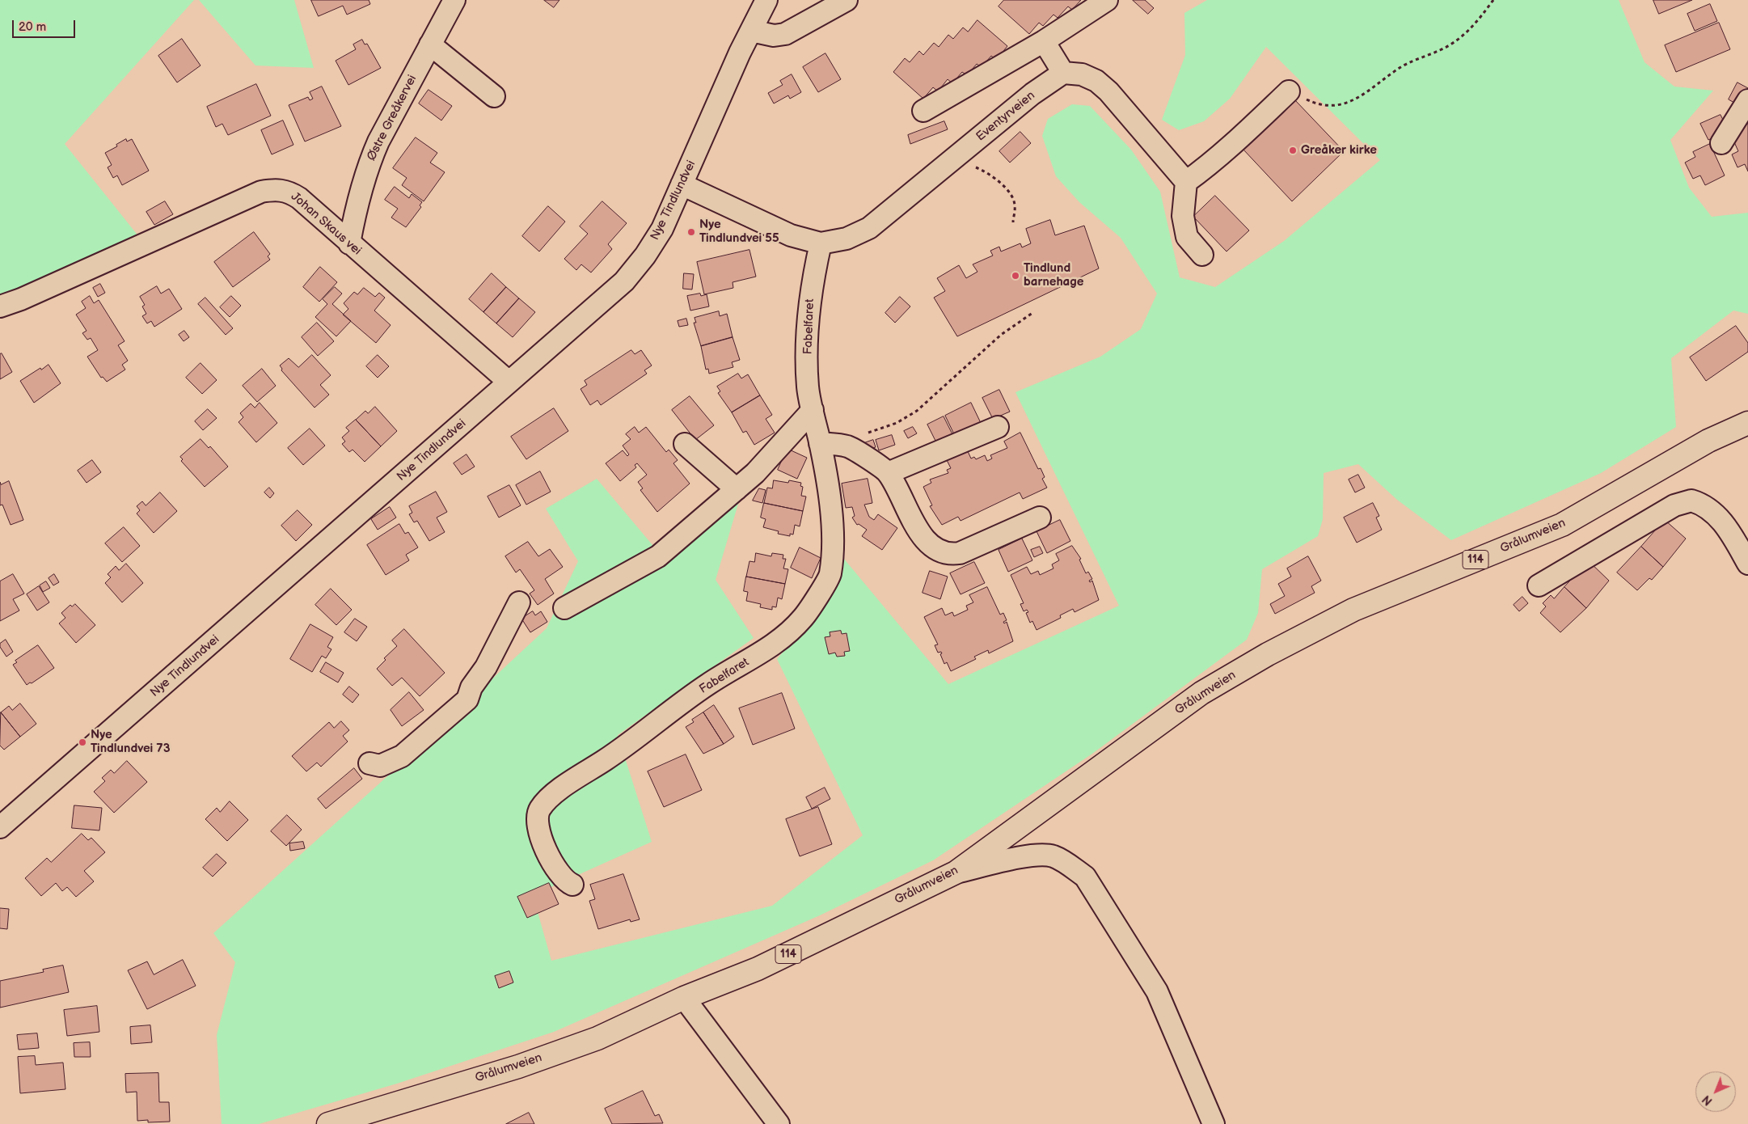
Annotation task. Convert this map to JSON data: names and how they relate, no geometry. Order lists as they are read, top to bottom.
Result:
{
  "streets": {
    "main road": ["Grålumveien", "114"],
    "street": [
      "Eventyrveien",
      "Østre Greåkervei",
      "Nye Tindlundvei",
      "Johan Skaus vei",
      "Fabelfaret"
    ]
  },
  "crossings": [
    ["Eventyrveien", "Nye Tindlundvei"],
    ["Eventyrveien", "Fabelfaret"],
    ["Østre Greåkervei", "Johan Skaus vei"],
    ["Nye Tindlundvei", "Johan Skaus vei"]
  ],
  "places": [
    "Greåker kirke",
    "Nye Tindlundvei 55",
    "Tindlund barnehage",
    "Nye Tindlundvei 73"
  ],
  "scale_bar": "20 m",
  "north": "bottom left"
}
